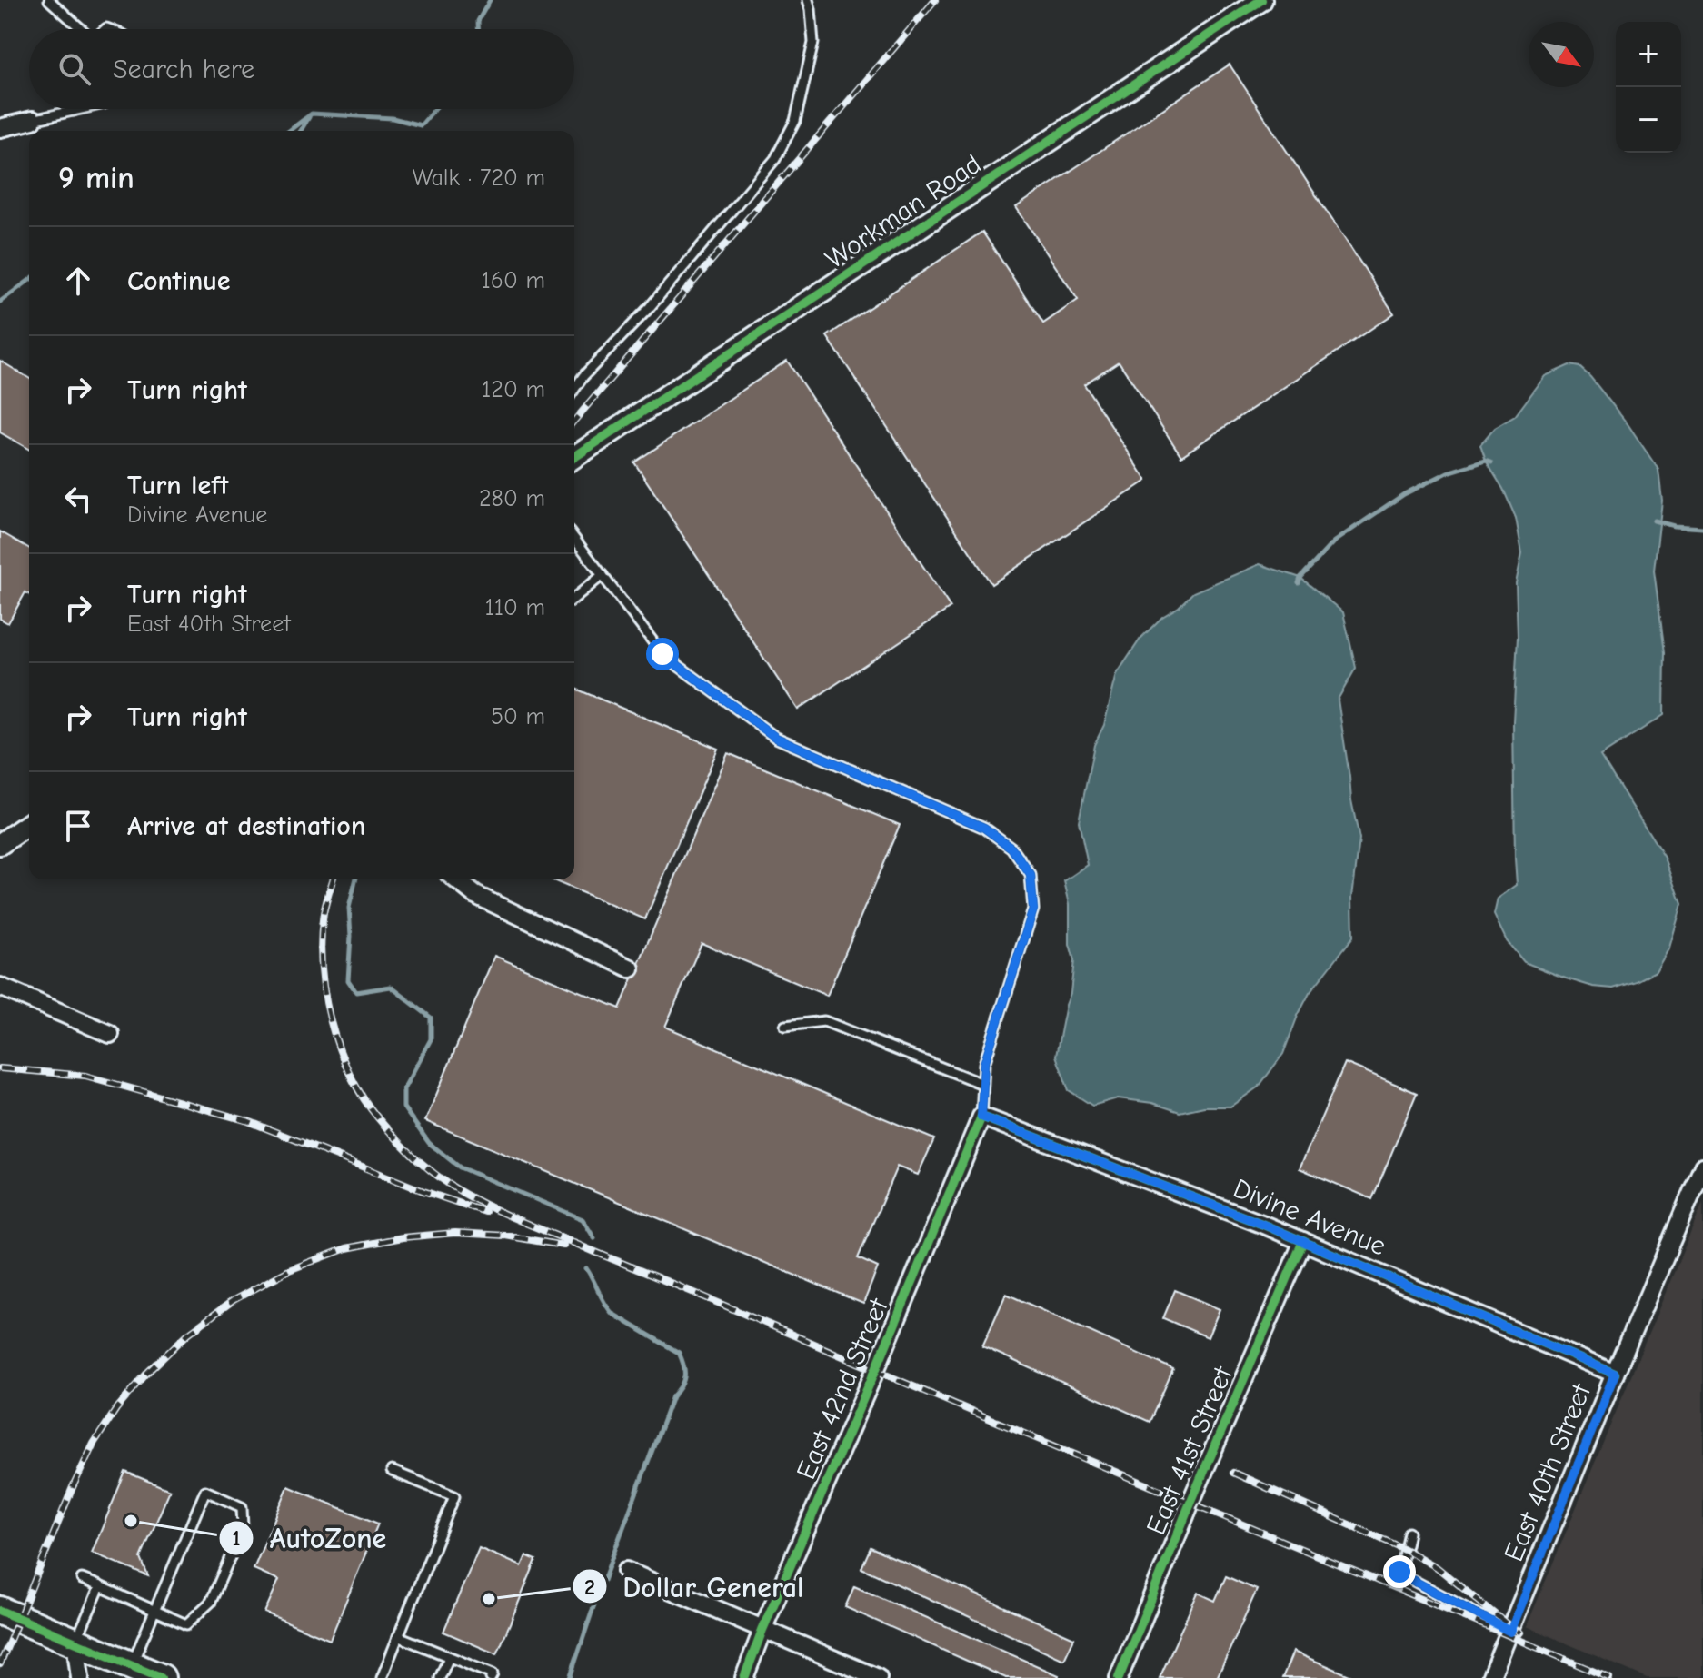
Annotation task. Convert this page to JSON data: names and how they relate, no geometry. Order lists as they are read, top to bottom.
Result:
{
  "streets": {
    "street": [
      "Workman Road",
      "Divine Avenue",
      "East 42nd Street",
      "East 41st Street",
      "East 40th Street"
    ]
  },
  "crossings": [
    ["Divine Avenue", "East 42nd Street"],
    ["Divine Avenue", "East 41st Street"],
    ["Divine Avenue", "East 40th Street"]
  ],
  "places": ["AutoZone", "Dollar General"],
  "north": "bottom right",
  "page": {
    "map_buttons": ["+", "−"],
    "search": "Search here",
    "heading": ["9 min", "Walk · 720 m"],
    "list": [
      ["Continue", "160 m"],
      ["Turn right", "120 m"],
      ["Turn left", "Divine Avenue", "280 m"],
      ["Turn right", "East 40th Street", "110 m"],
      ["Turn right", "50 m"],
      "Arrive at destination"
    ]
  }
}
